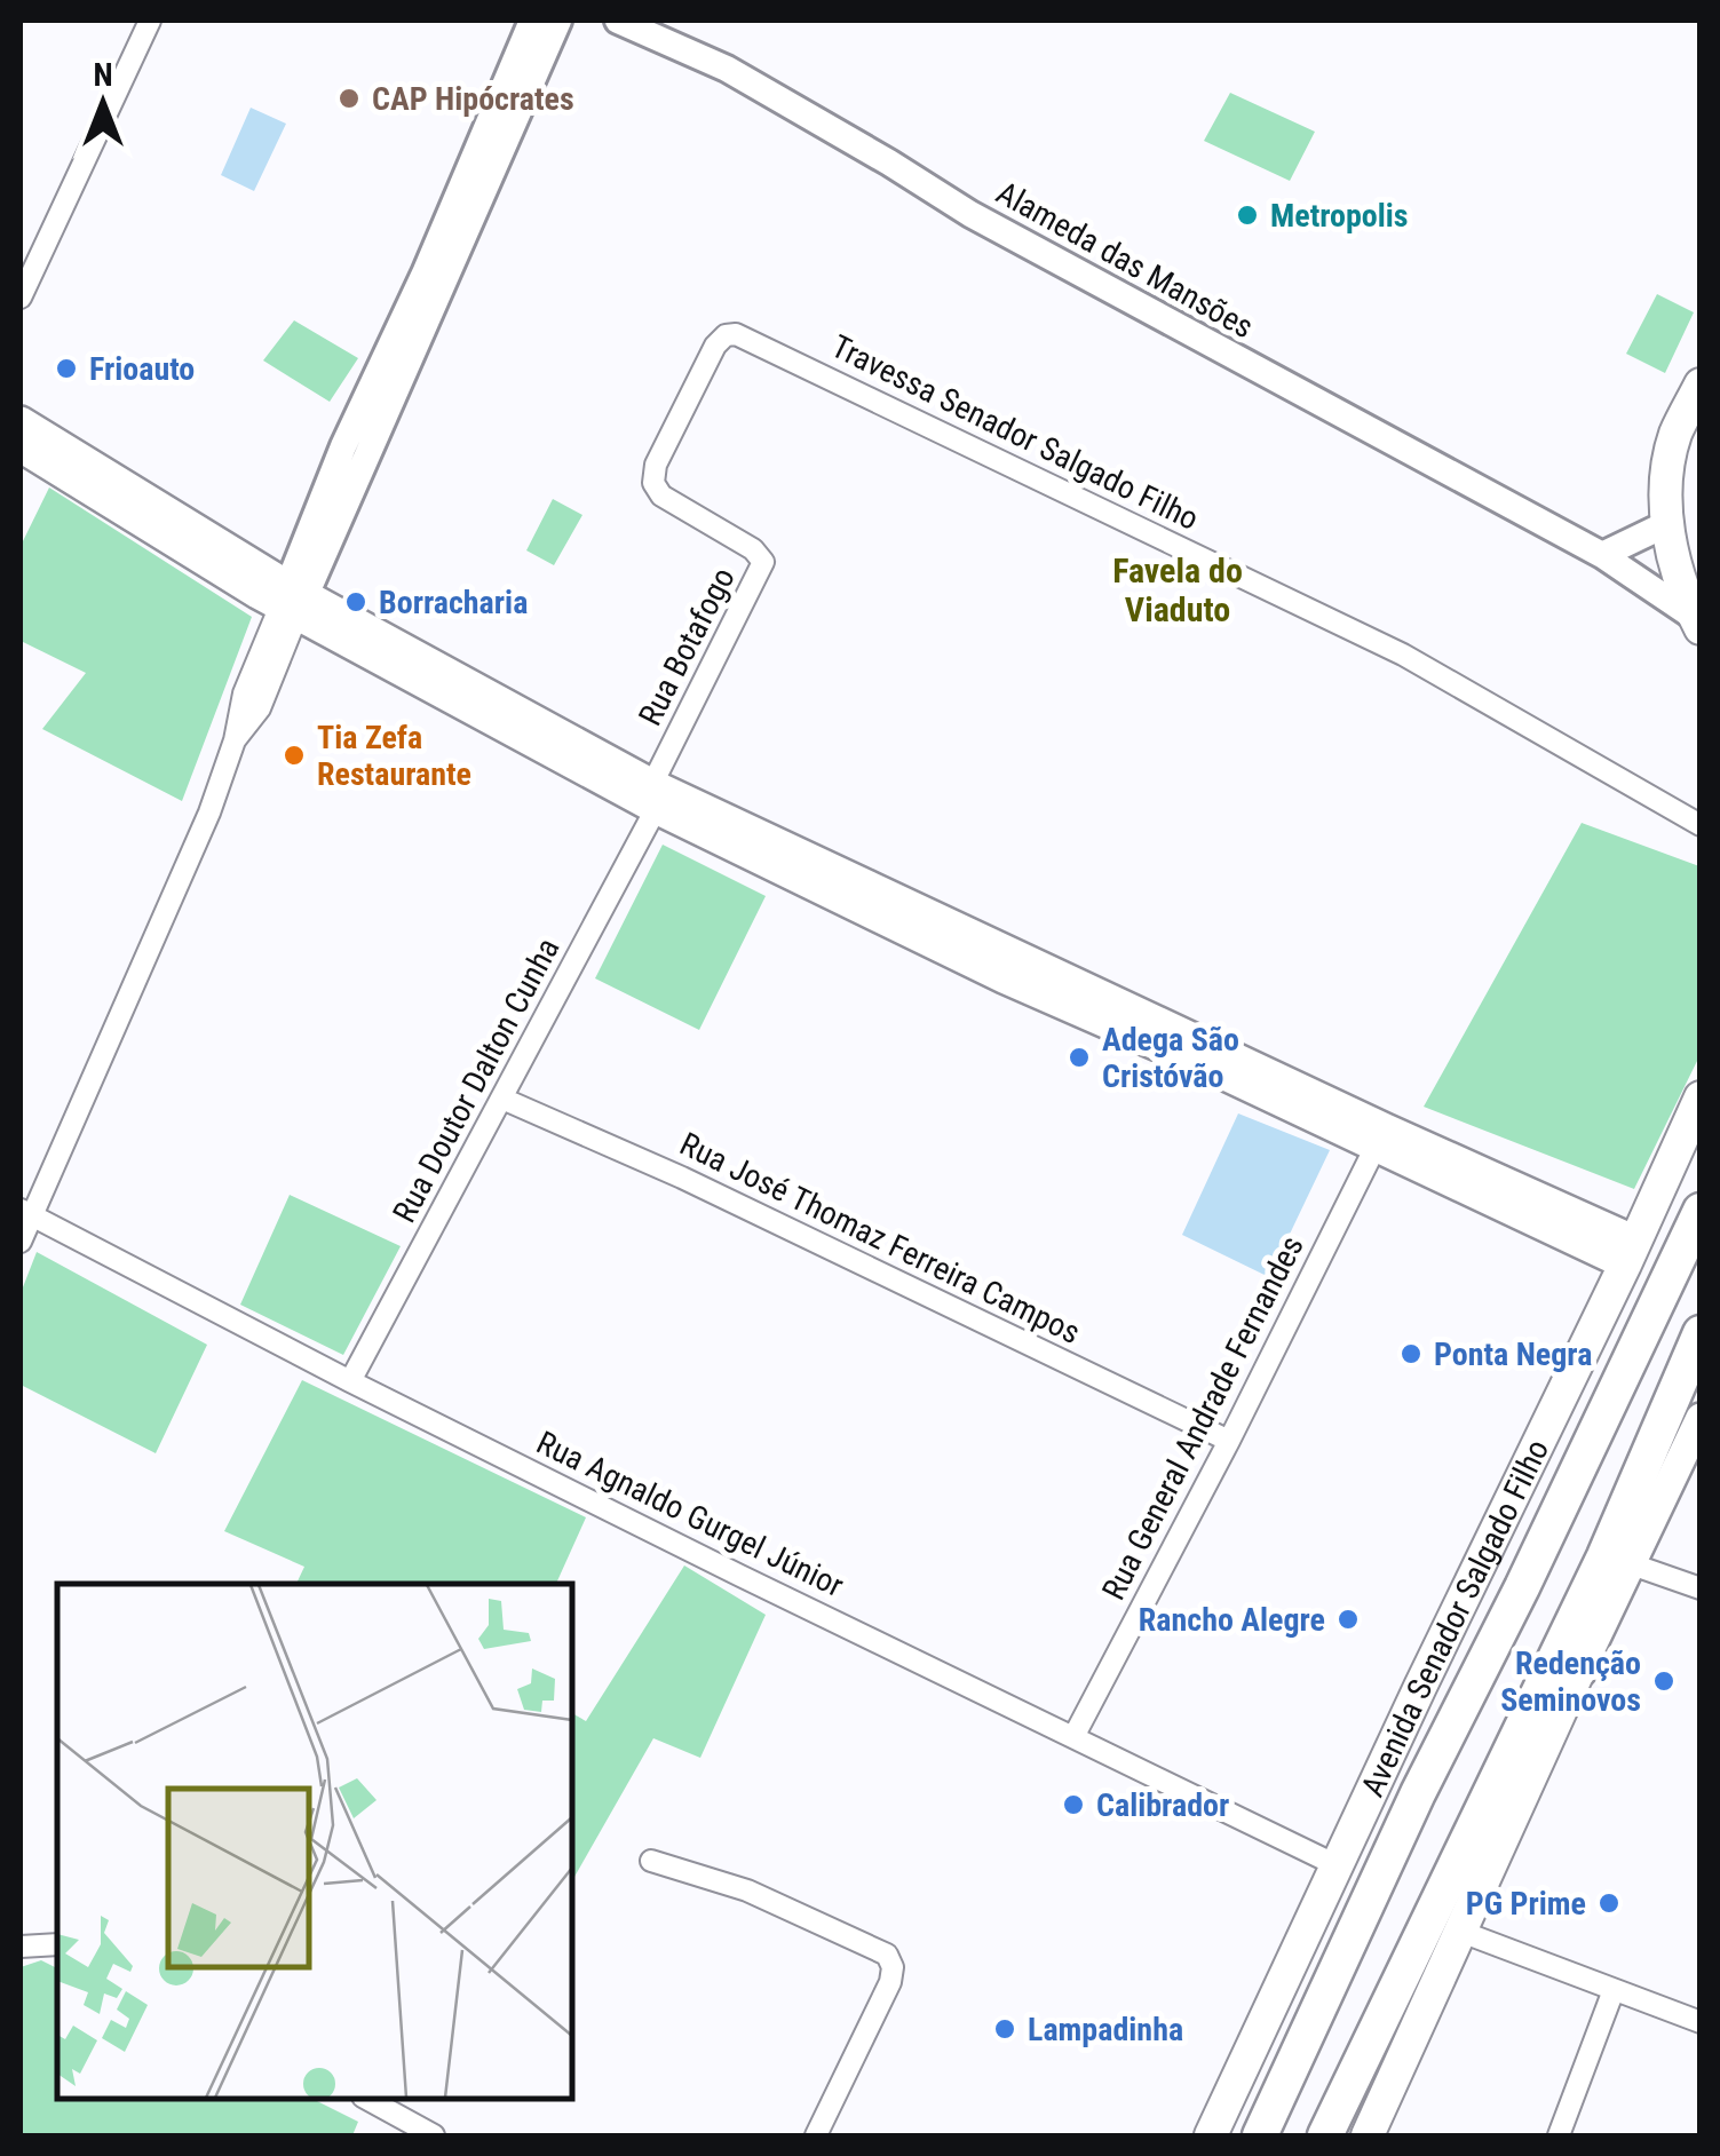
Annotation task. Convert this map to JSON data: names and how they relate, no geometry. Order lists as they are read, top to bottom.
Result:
{
  "streets": {
    "highway": ["Avenida Senador Salgado Filho"],
    "street": [
      "Alameda das Mansões",
      "Travessa Senador Salgado Filho",
      "Rua Botafogo",
      "Rua Doutor Dalton Cunha",
      "Rua José Thomaz Ferreira Campos",
      "Rua General Andrade Fernandes",
      "Rua Agnaldo Gurgel Júnior"
    ]
  },
  "crossings": [
    ["Travessa Senador Salgado Filho", "Rua Botafogo"],
    ["Rua Botafogo", "Rua Doutor Dalton Cunha"],
    ["Rua Doutor Dalton Cunha", "Rua José Thomaz Ferreira Campos"],
    ["Rua Doutor Dalton Cunha", "Rua Agnaldo Gurgel Júnior"],
    ["Rua José Thomaz Ferreira Campos", "Rua General Andrade Fernandes"],
    ["Rua General Andrade Fernandes", "Rua Agnaldo Gurgel Júnior"],
    ["Rua Agnaldo Gurgel Júnior", "Avenida Senador Salgado Filho"]
  ],
  "districts": ["Favela do Viaduto"],
  "places": [
    "CAP Hipócrates",
    "Metropolis",
    "Frioauto",
    "Borracharia",
    "Tia Zefa Restaurante",
    "Adega São Cristóvão",
    "Ponta Negra",
    "Rancho Alegre",
    "Redenção Seminovos",
    "Calibrador",
    "PG Prime",
    "Lampadinha"
  ],
  "north": "top"
}
